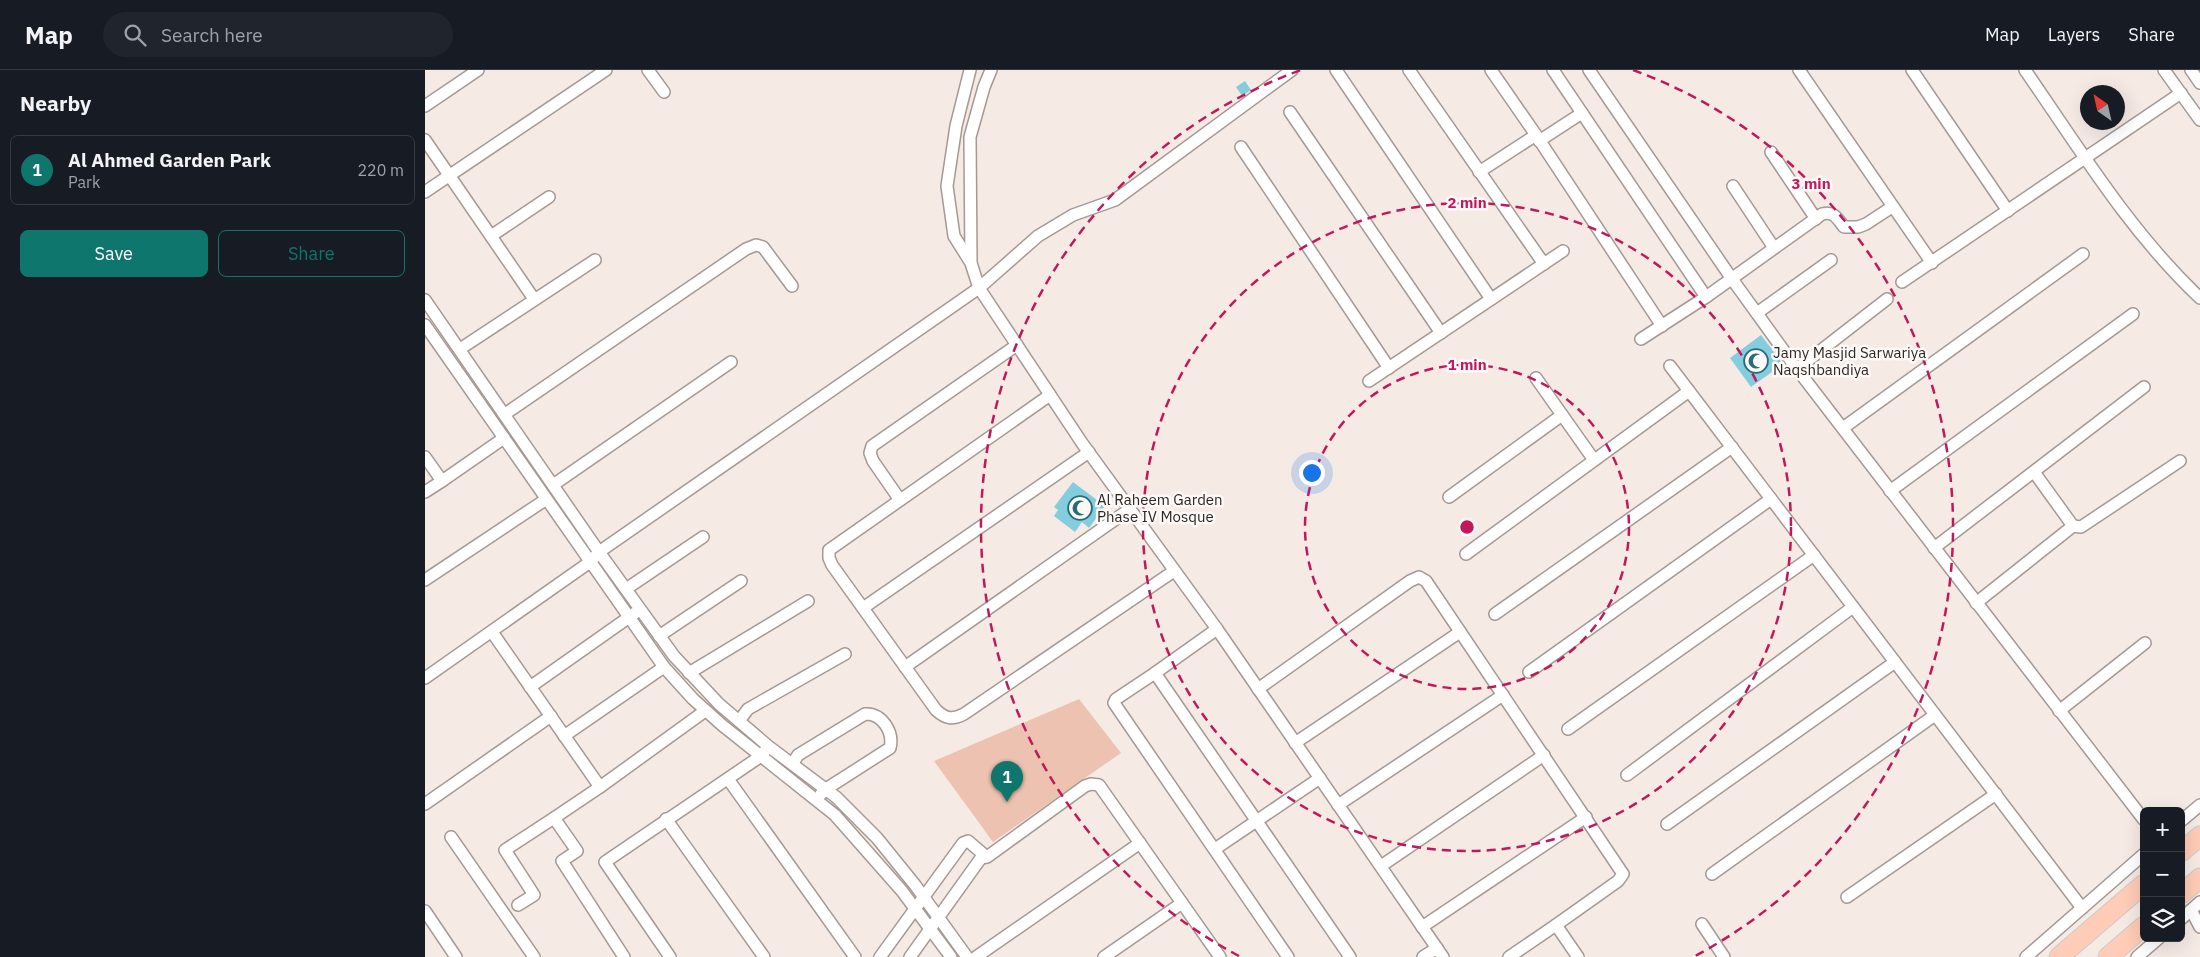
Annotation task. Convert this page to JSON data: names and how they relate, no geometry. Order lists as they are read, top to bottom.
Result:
{
  "places": {
    "mosque": ["Jamy Masjid Sarwariya Naqshbandiya", "Al Raheem Garden Phase IV Mosque"]
  },
  "north": "top left",
  "page": {
    "header": "Map",
    "search": "Search here",
    "nav": ["Map", "Layers", "Share"],
    "heading": "Nearby",
    "list": [
      {
        "mark": "1",
        "name": "Al Ahmed Garden Park",
        "note": "Park",
        "value": "220 m"
      }
    ],
    "buttons": ["Save", "Share"],
    "pins": "1",
    "map_buttons": ["+", "−"]
  },
  "rings": ["3 min", "2 min", "1 min"]
}
